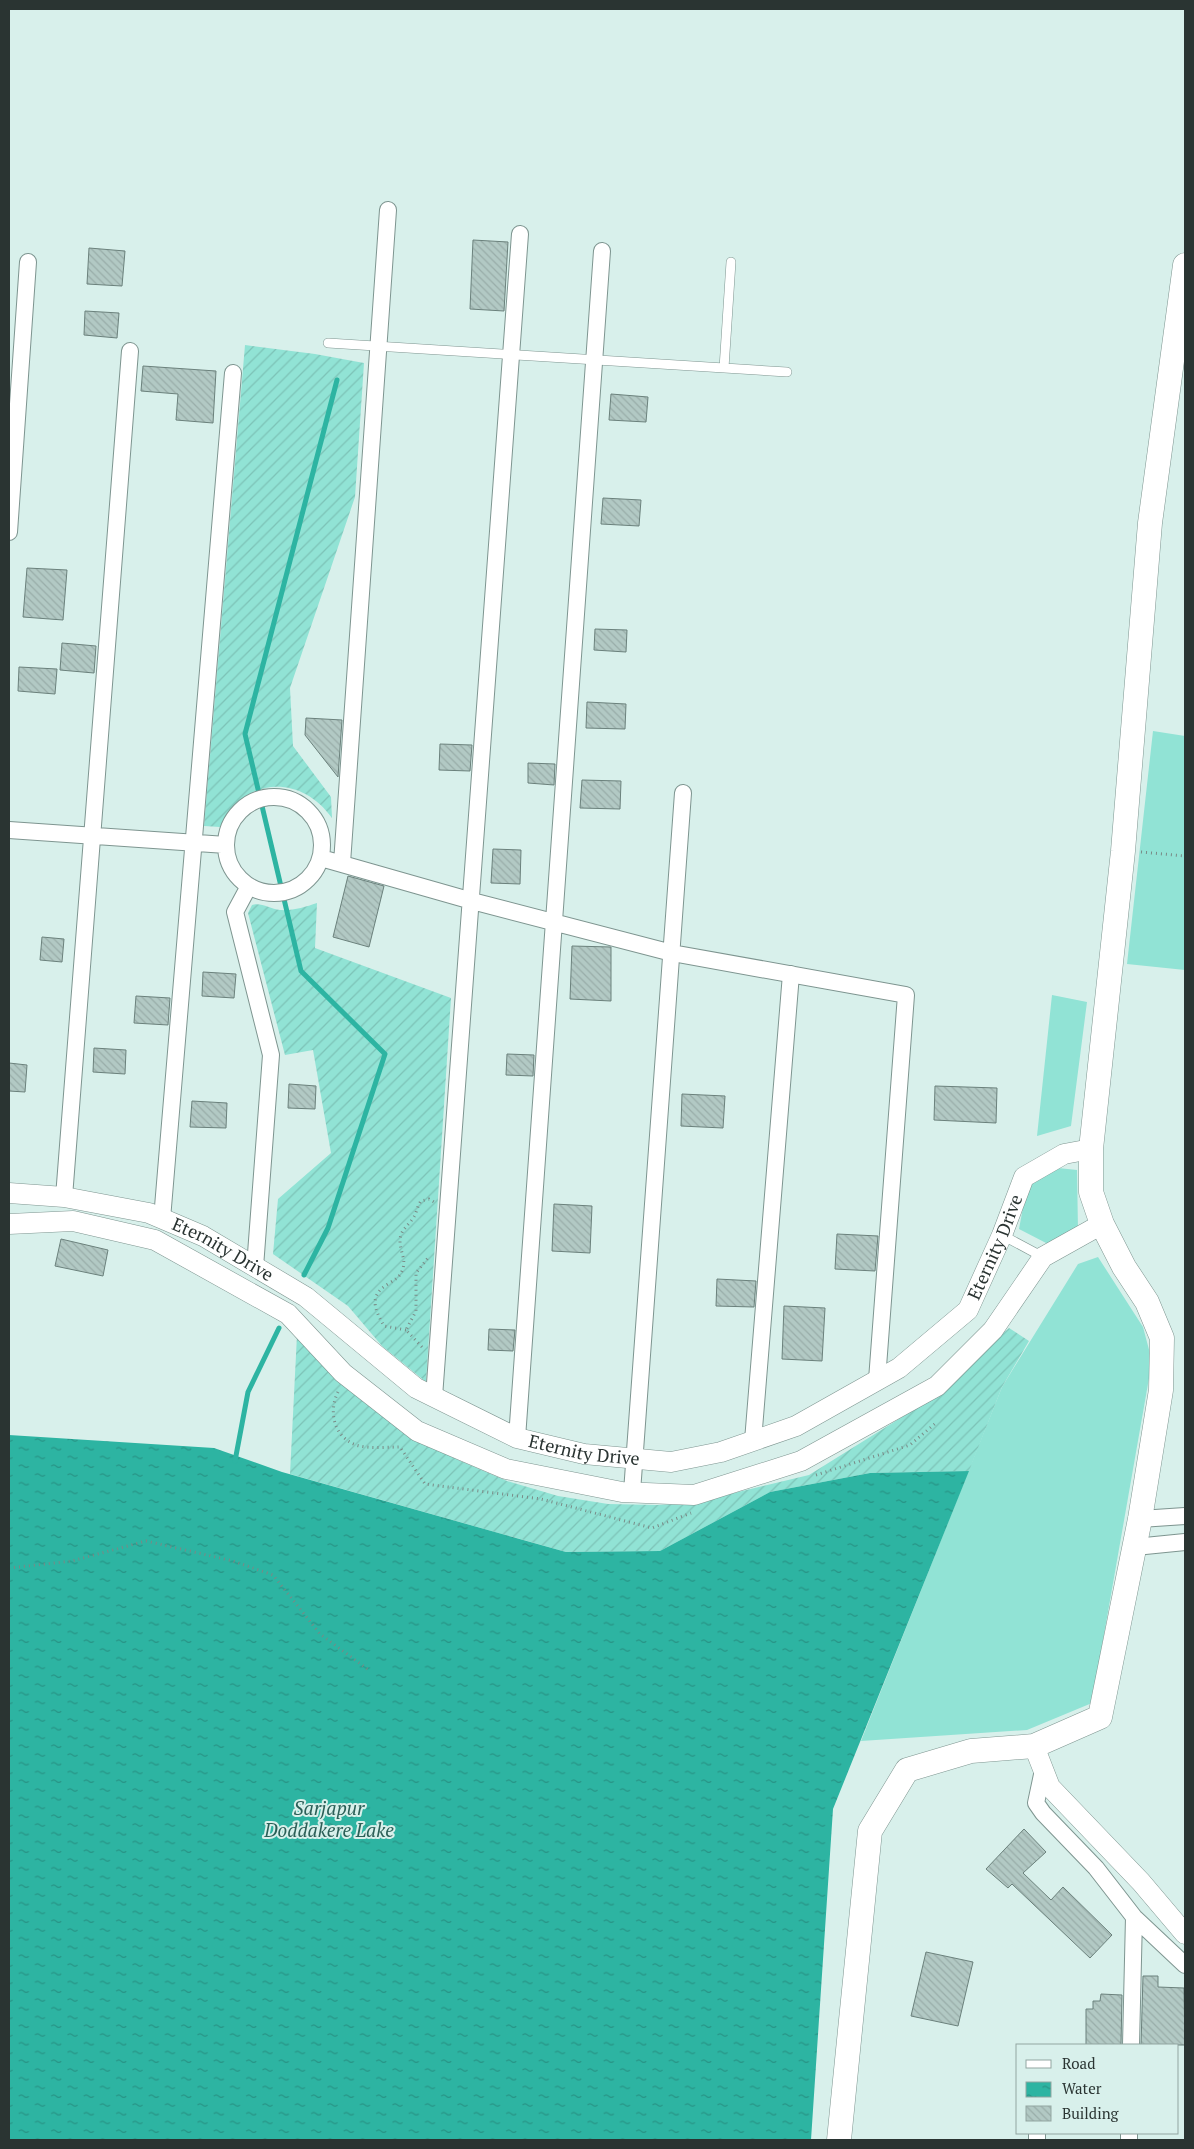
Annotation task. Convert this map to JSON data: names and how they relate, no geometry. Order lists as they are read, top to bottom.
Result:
{
  "streets": {
    "street": ["Eternity Drive"]
  },
  "water": ["Sarjapur Doddakere Lake"],
  "legend": ["Road", "Water", "Building"]
}
